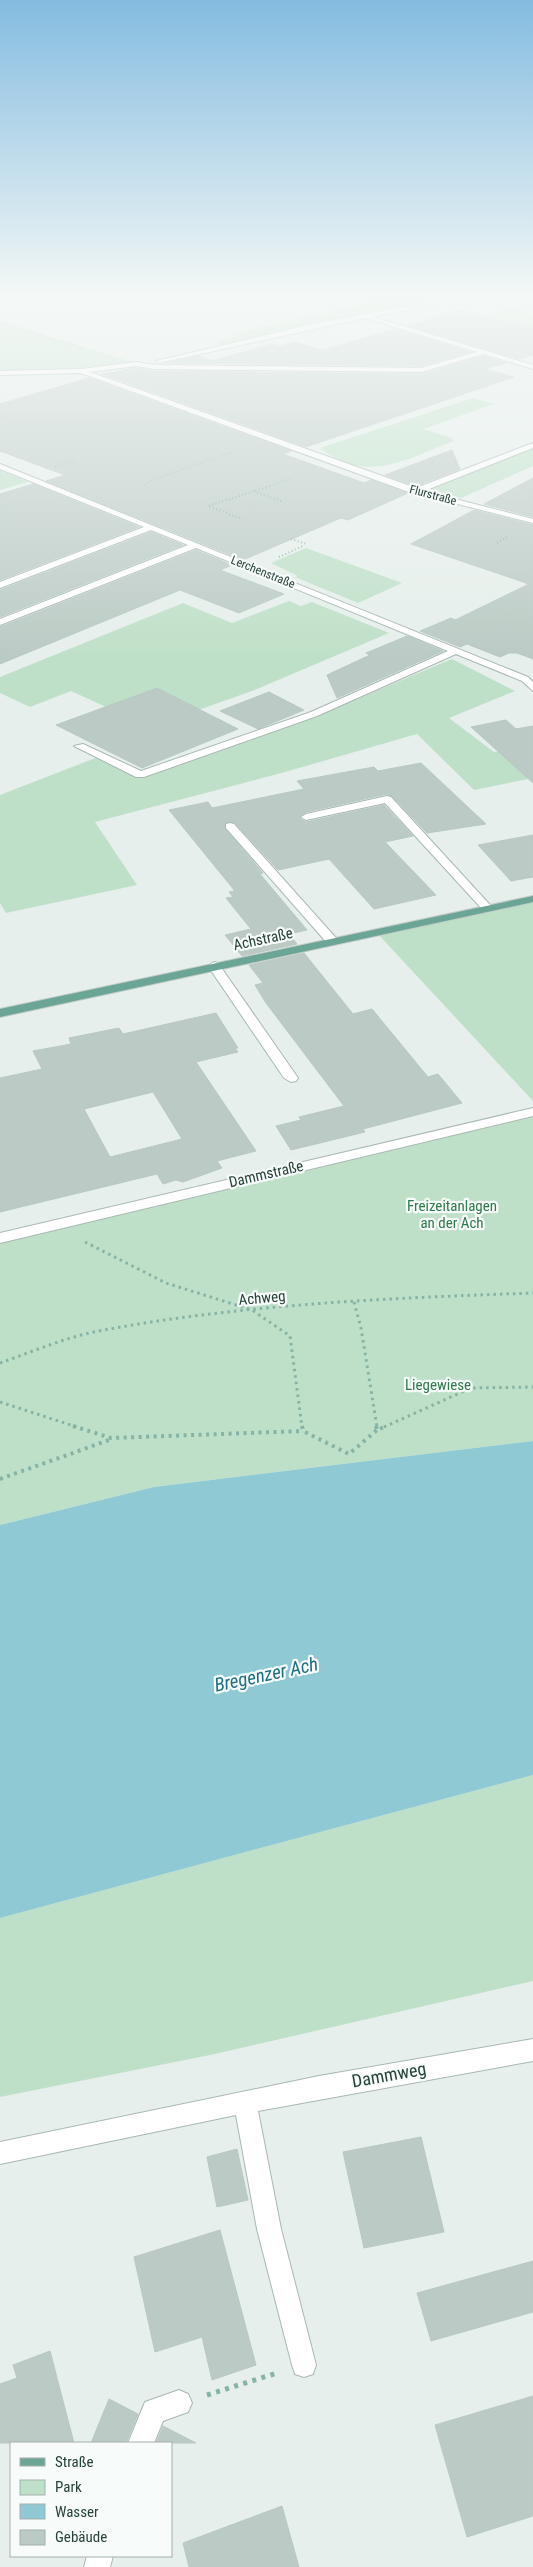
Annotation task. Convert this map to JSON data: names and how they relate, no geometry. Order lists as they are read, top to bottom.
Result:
{
  "streets": {
    "main road": ["Achstraße"],
    "street": [
      "Flurstraße",
      "Lerchenstraße",
      "Dammstraße",
      "Dammweg"
    ],
    "path": ["Achweg"]
  },
  "water": ["Bregenzer Ach"],
  "parks": ["Freizeitanlagen an der Ach", "Liegewiese"],
  "legend": [
    "Straße",
    "Park",
    "Wasser",
    "Gebäude"
  ]
}
